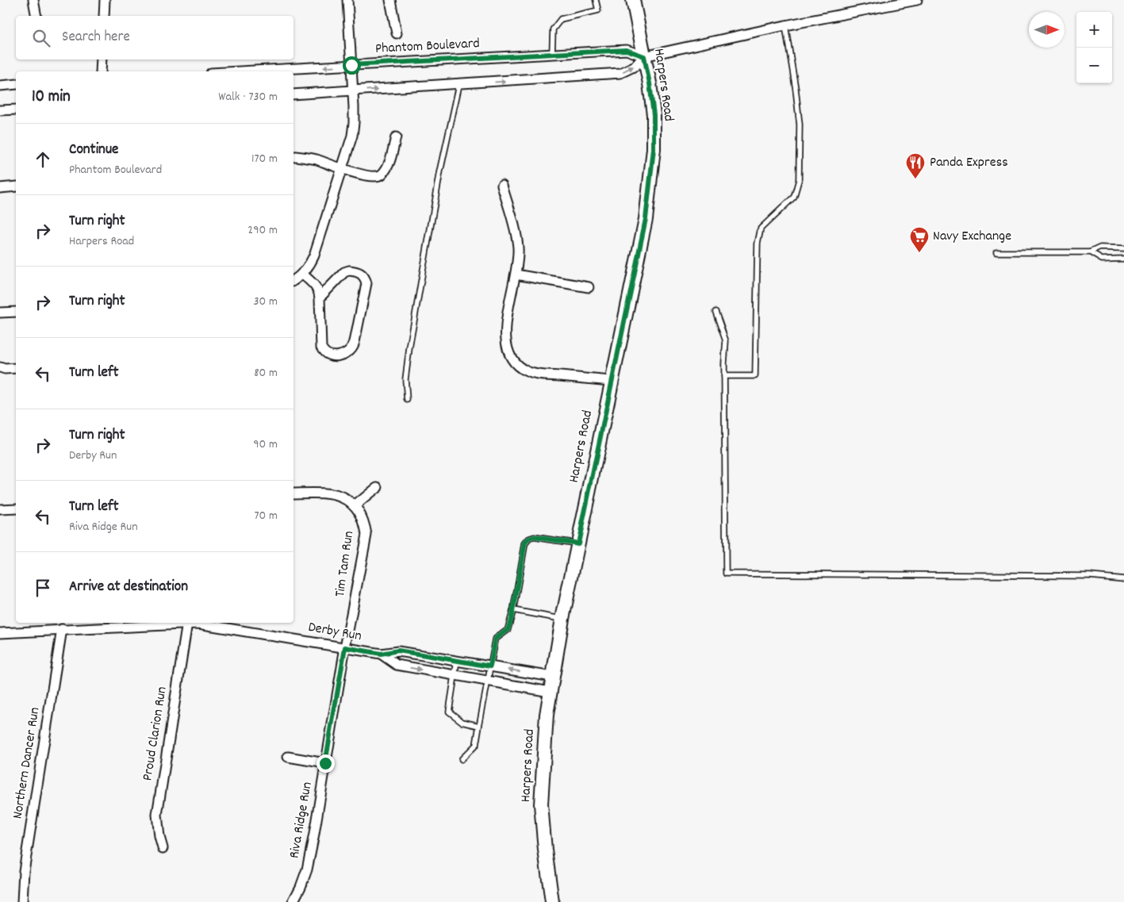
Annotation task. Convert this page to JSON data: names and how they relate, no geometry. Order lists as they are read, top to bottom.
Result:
{
  "streets": {
    "street": [
      "Phantom Boulevard",
      "Harpers Road",
      "Tim Tam Run",
      "Derby Run",
      "Proud Clarion Run",
      "Northern Dancer Run",
      "Riva Ridge Run"
    ]
  },
  "crossings": [
    ["Phantom Boulevard", "Harpers Road"],
    ["Harpers Road", "Derby Run"],
    ["Tim Tam Run", "Derby Run"],
    ["Tim Tam Run", "Riva Ridge Run"],
    ["Derby Run", "Proud Clarion Run"],
    ["Derby Run", "Northern Dancer Run"],
    ["Derby Run", "Riva Ridge Run"]
  ],
  "places": {
    "restaurant": ["Panda Express"],
    "supermarket": ["Navy Exchange"]
  },
  "north": "right",
  "page": {
    "map_buttons": ["+", "−"],
    "search": "Search here",
    "heading": ["10 min", "Walk · 730 m"],
    "list": [
      ["Continue", "Phantom Boulevard", "170 m"],
      ["Turn right", "Harpers Road", "290 m"],
      ["Turn right", "30 m"],
      ["Turn left", "80 m"],
      ["Turn right", "Derby Run", "90 m"],
      ["Turn left", "Riva Ridge Run", "70 m"],
      "Arrive at destination"
    ]
  }
}
